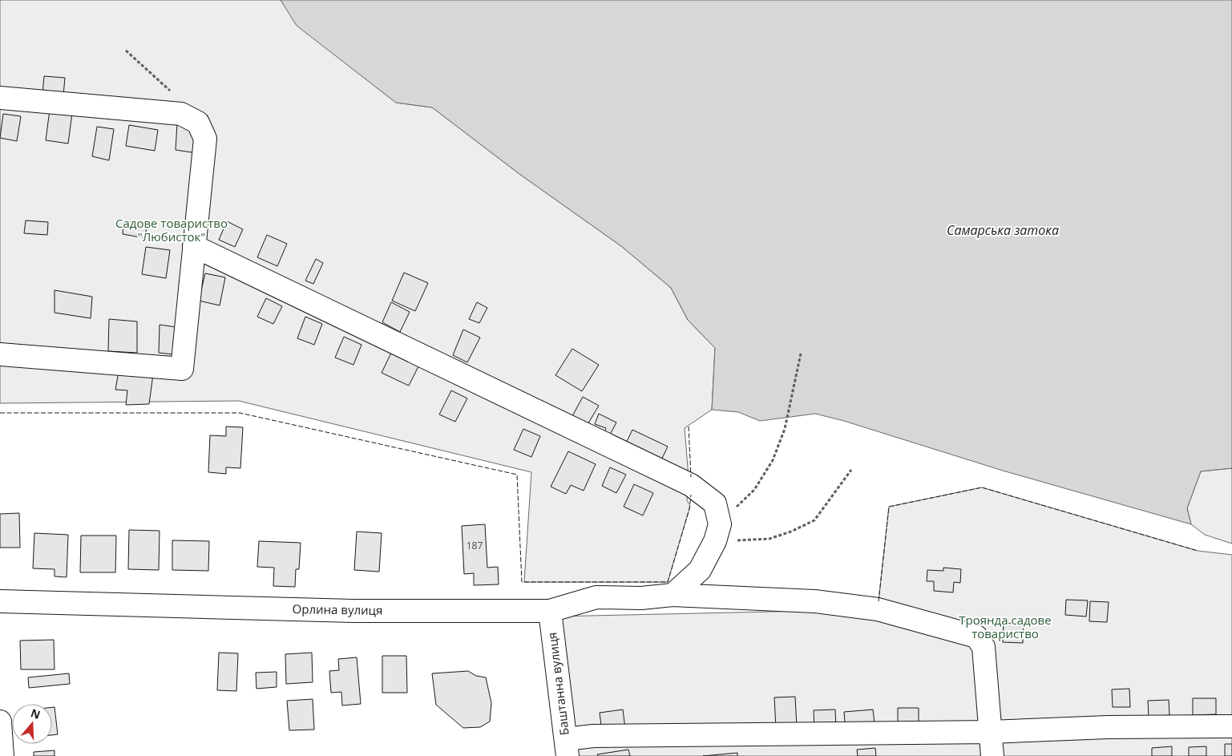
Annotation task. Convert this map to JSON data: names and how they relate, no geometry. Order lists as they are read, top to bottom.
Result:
{
  "streets": {
    "street": ["Орлина вулиця", "Баштанна вулиця"]
  },
  "crossings": [
    ["Орлина вулиця", "Баштанна вулиця"]
  ],
  "water": ["Самарська затока"],
  "parks": ["Садове товариство \"Любисток\"", "Троянда садове товариство"],
  "house_numbers": ["187"],
  "north": "top"
}
